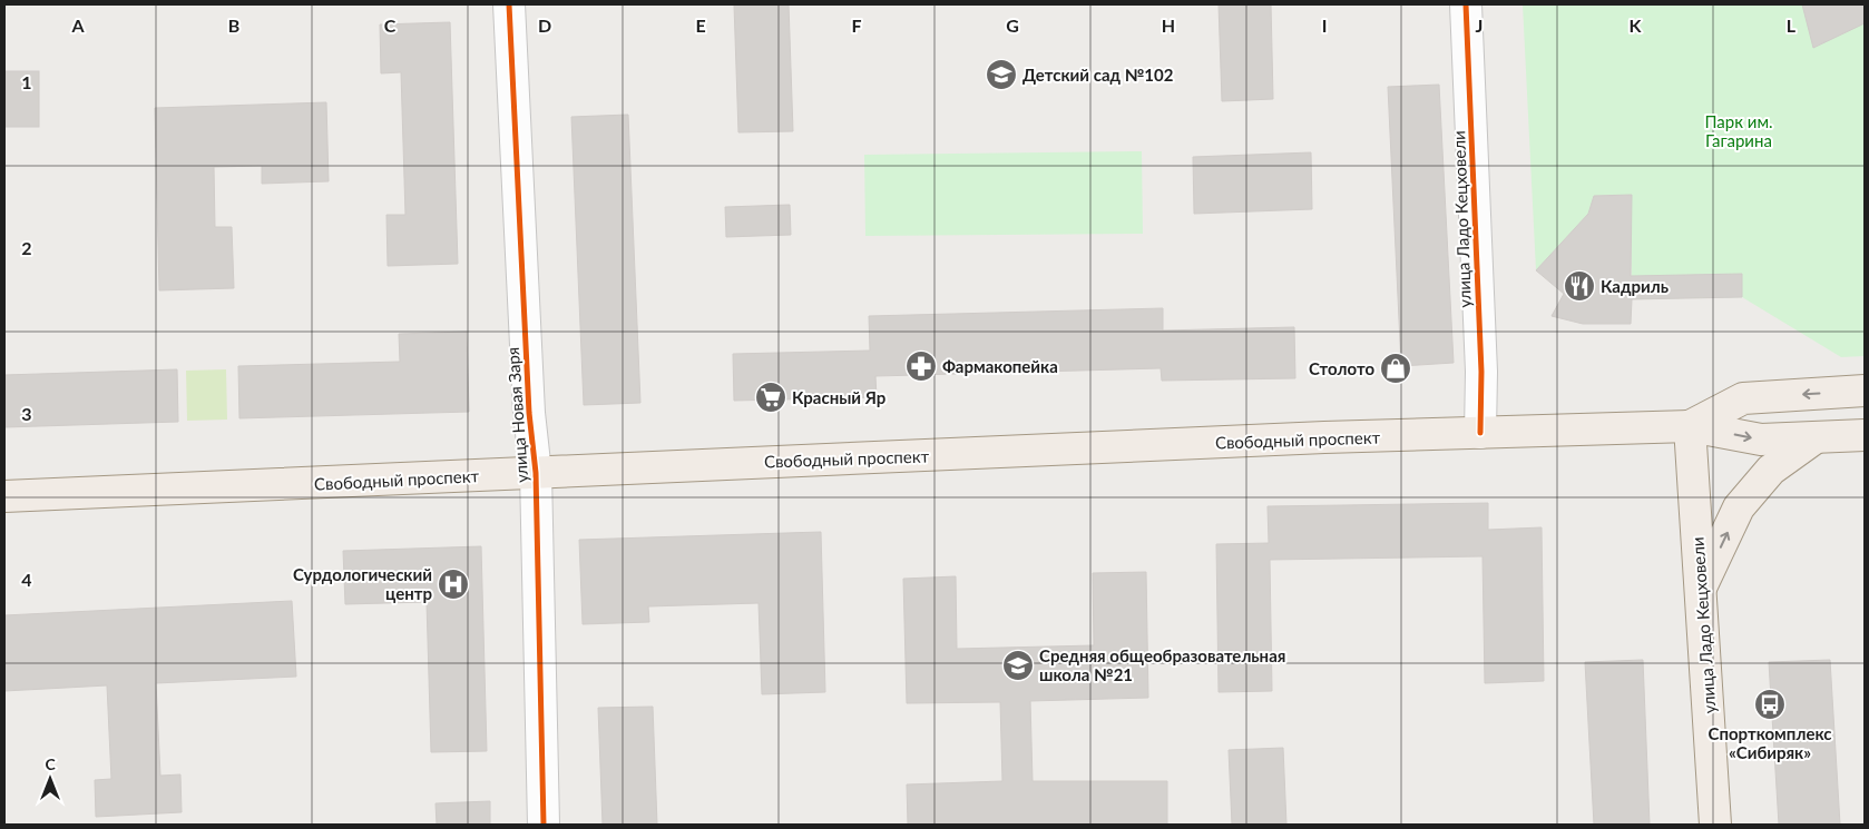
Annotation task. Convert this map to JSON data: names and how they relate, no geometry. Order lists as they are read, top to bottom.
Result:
{
  "streets": {
    "main road": ["улица Ладо Кецховели", "Свободный проспект"],
    "street": ["улица Новая Заря"]
  },
  "crossings": [
    ["улица Ладо Кецховели", "Свободный проспект"],
    ["улица Новая Заря", "Свободный проспект"]
  ],
  "parks": ["Парк им. Гагарина"],
  "places": {
    "school or university": ["Детский сад №102", "Средняя общеобразовательная школа №21"],
    "restaurant": ["Кадриль"],
    "pharmacy": ["Фармакопейка"],
    "shop": ["Столото"],
    "supermarket": ["Красный Яр"],
    "hospital": ["Сурдологический центр"],
    "bus stop": ["Спорткомплекс «Сибиряк»"]
  },
  "north": "top",
  "grid": {
    "columns": [
      "A",
      "B",
      "C",
      "D",
      "E",
      "F",
      "G",
      "H",
      "I",
      "J",
      "K",
      "L"
    ],
    "rows": [
      "1",
      "2",
      "3",
      "4"
    ]
  }
}
